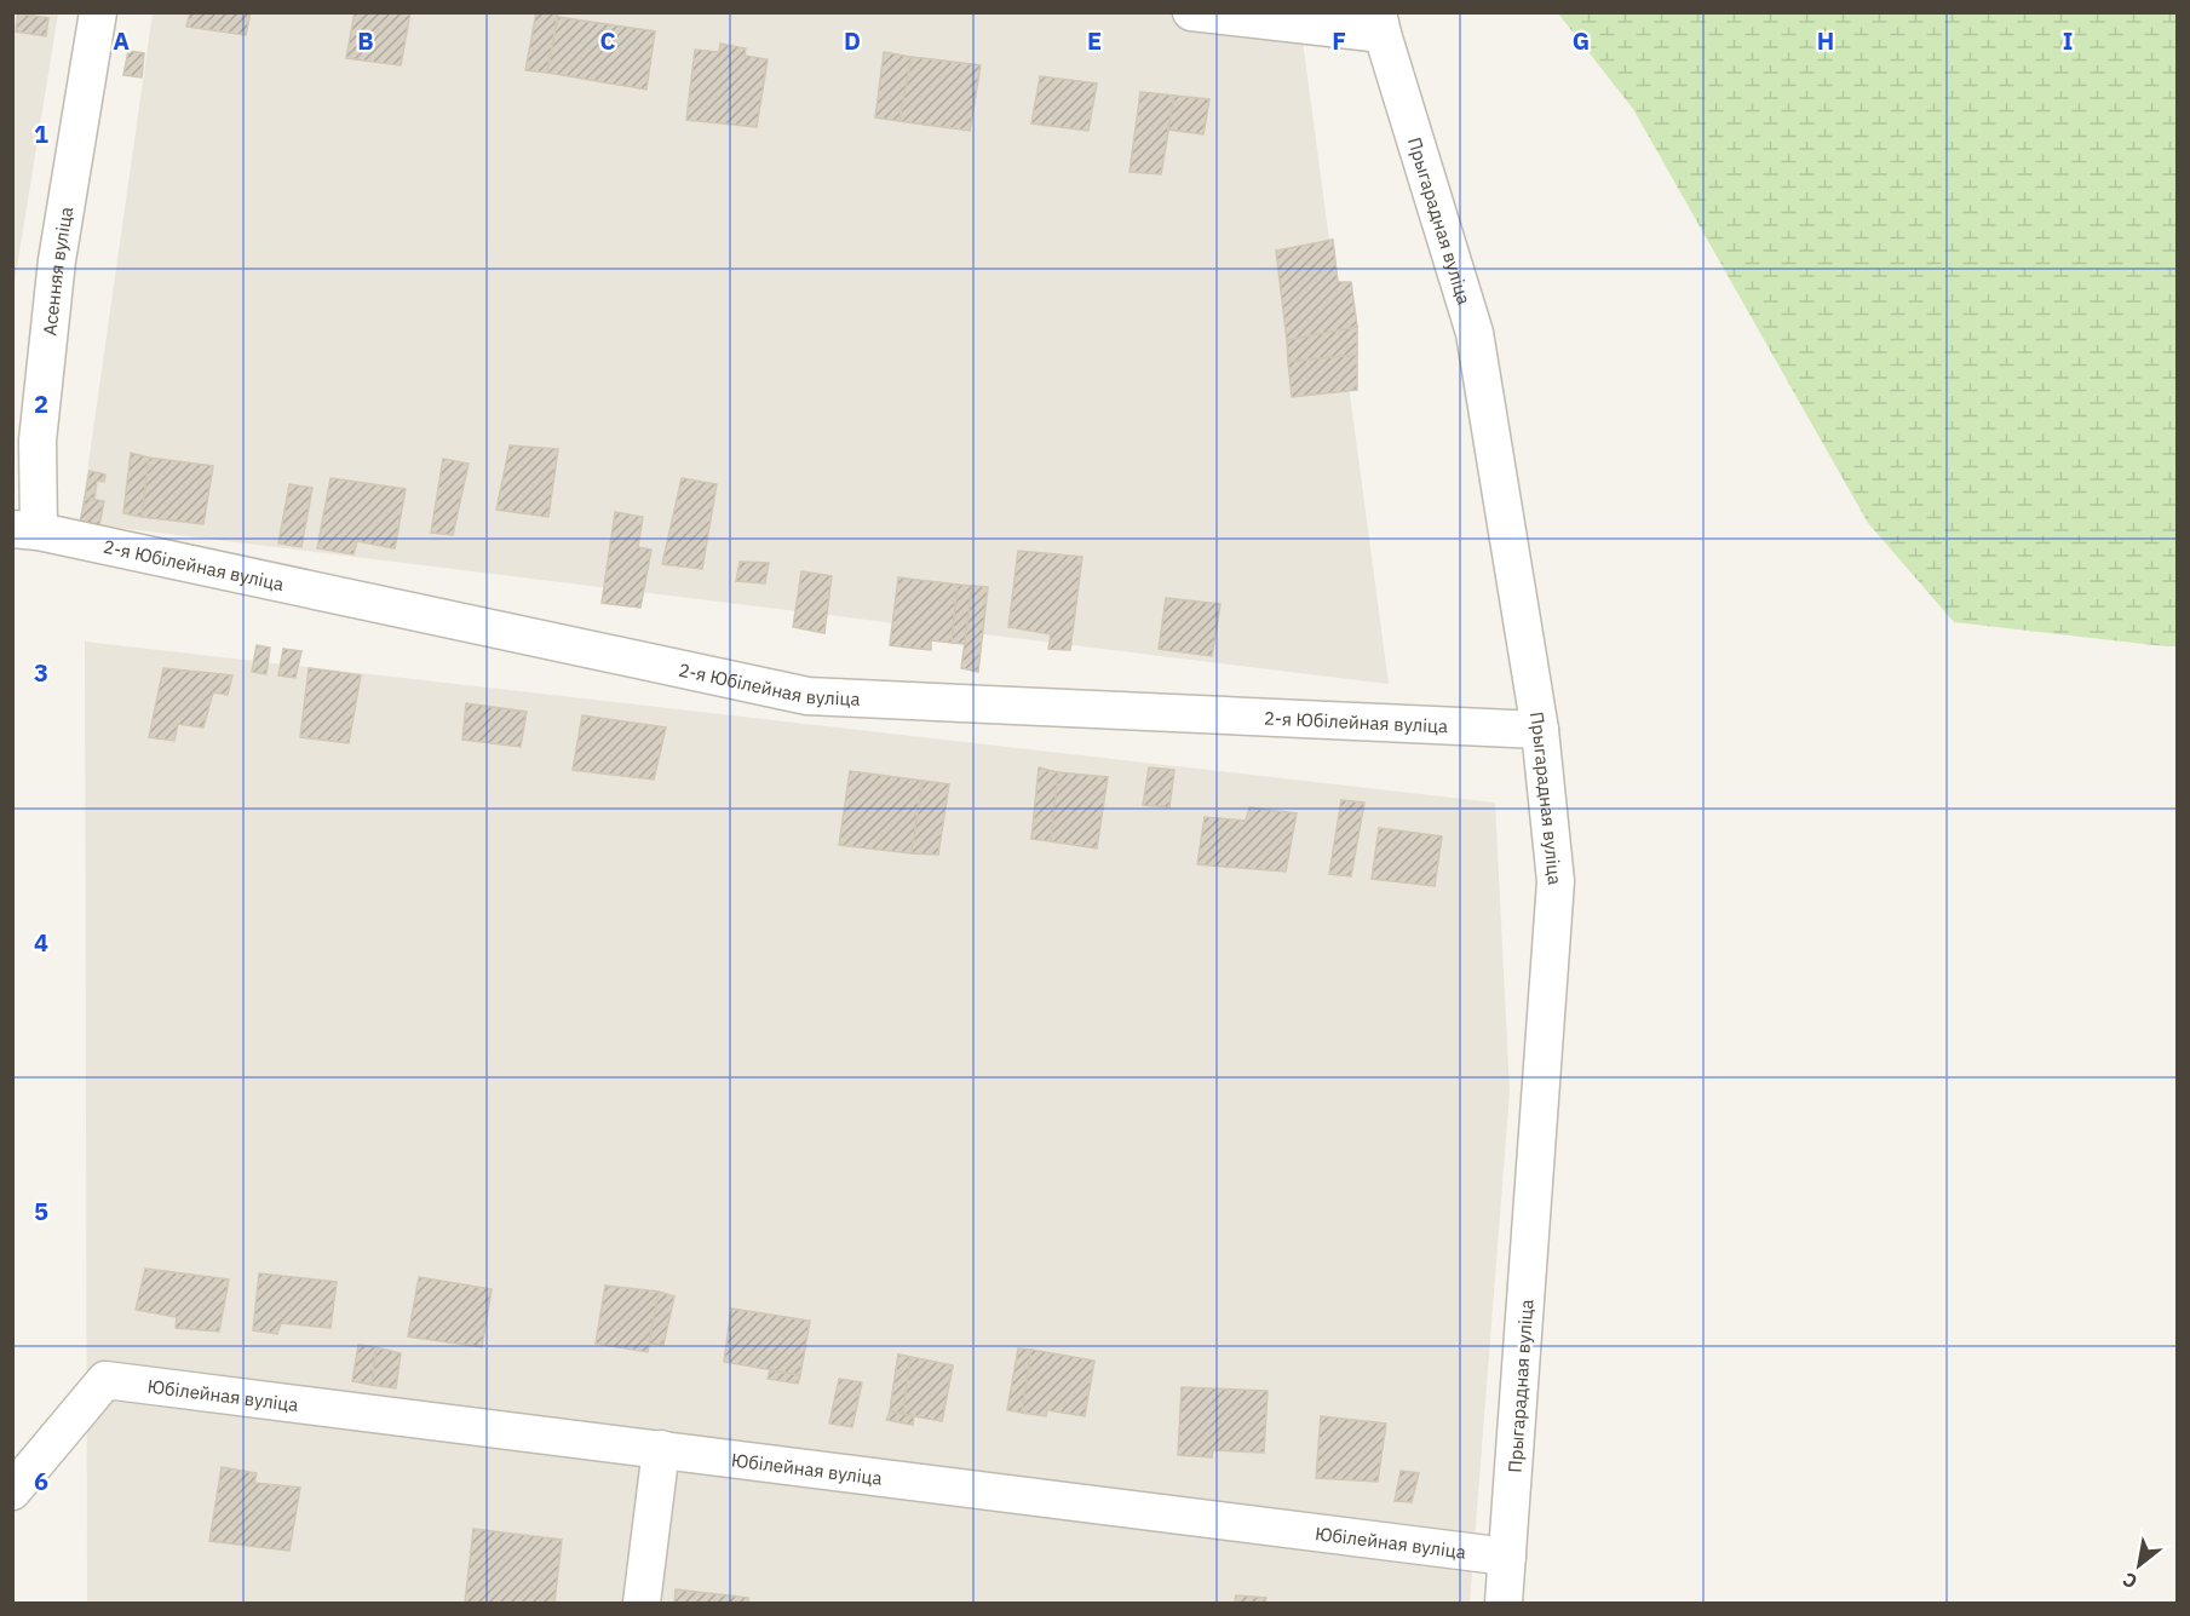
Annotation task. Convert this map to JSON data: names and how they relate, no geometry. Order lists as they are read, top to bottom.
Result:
{
  "streets": {
    "street": [
      "Прыгарадная вуліца",
      "Асенняя вуліца",
      "2-я Юбілейная вуліца",
      "Юбілейная вуліца"
    ]
  },
  "crossings": [
    ["Прыгарадная вуліца", "2-я Юбілейная вуліца"],
    ["Прыгарадная вуліца", "Юбілейная вуліца"],
    ["Асенняя вуліца", "2-я Юбілейная вуліца"]
  ],
  "north": "bottom left",
  "grid": {
    "columns": [
      "A",
      "B",
      "C",
      "D",
      "E",
      "F",
      "G",
      "H",
      "I"
    ],
    "rows": [
      "1",
      "2",
      "3",
      "4",
      "5",
      "6"
    ]
  }
}
